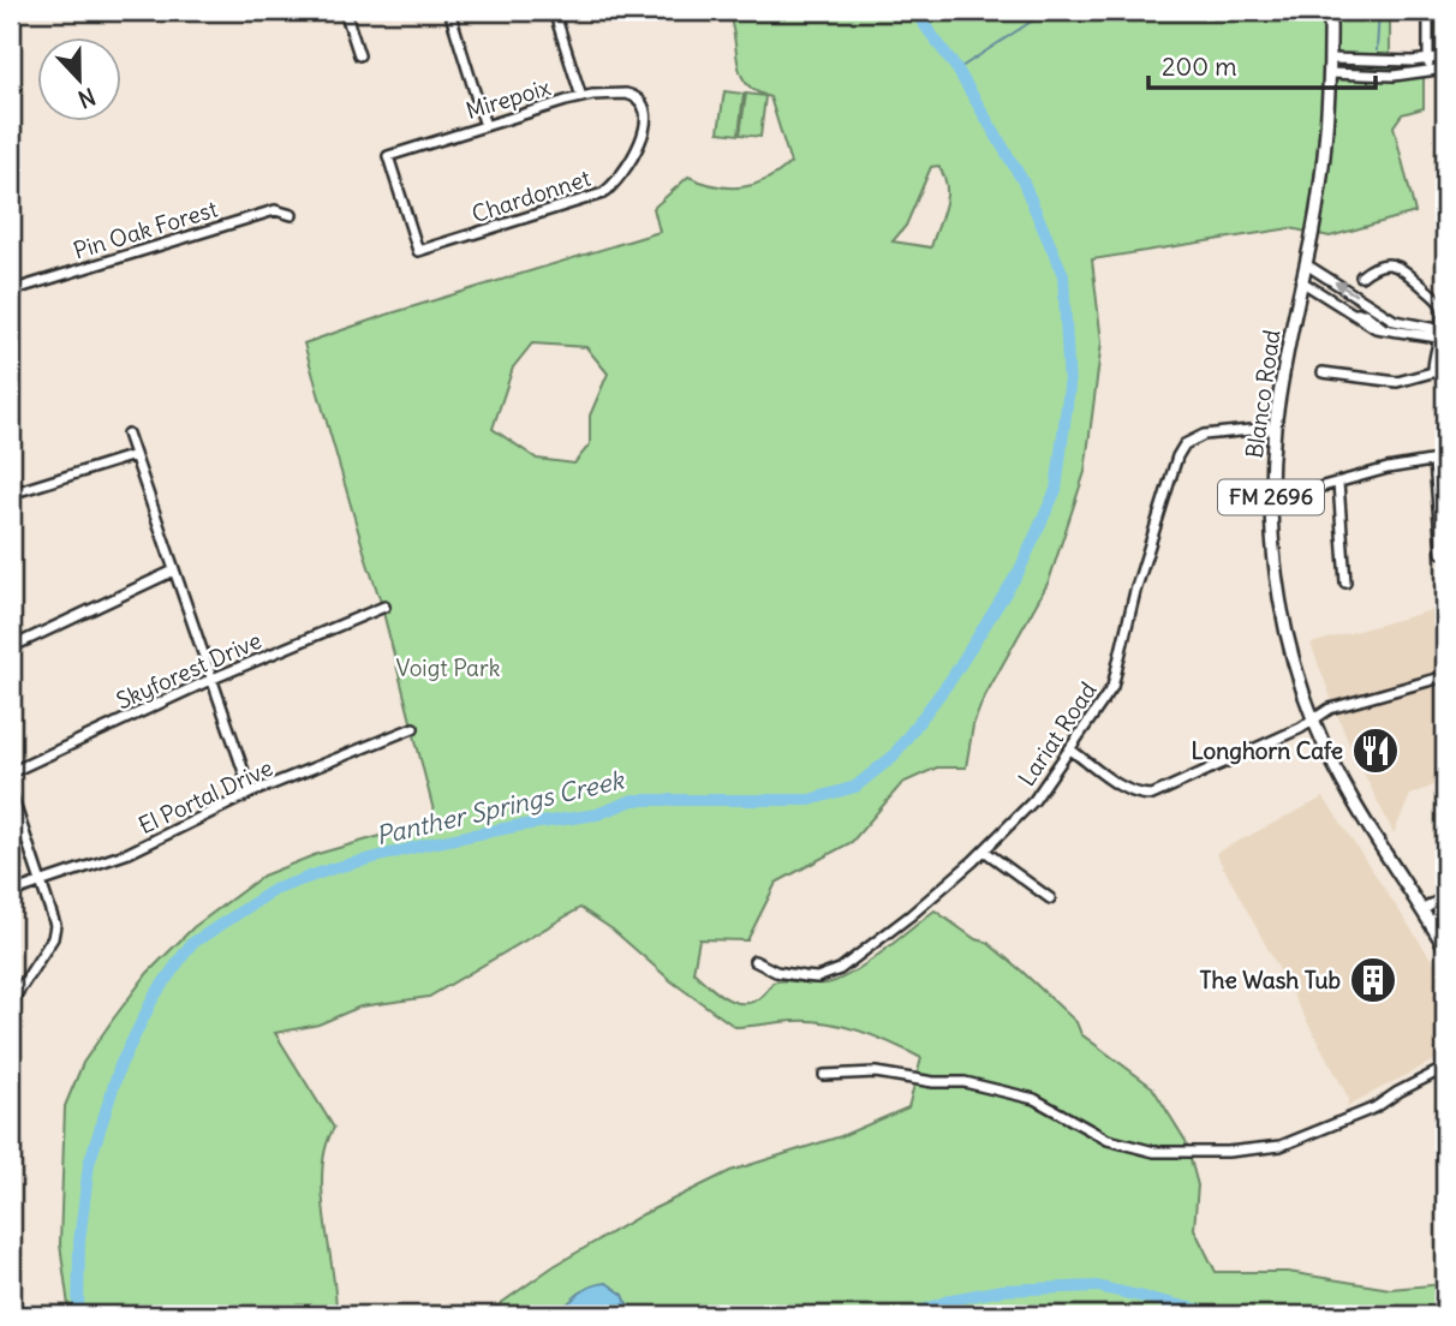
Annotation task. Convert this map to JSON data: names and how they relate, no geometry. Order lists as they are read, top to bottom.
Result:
{
  "streets": {
    "main road": ["Blanco Road", "FM 2696"],
    "street": [
      "Mirepoix",
      "Chardonnet",
      "Pin Oak Forest",
      "Skyforest Drive",
      "Lariat Road",
      "El Portal Drive"
    ]
  },
  "crossings": [
    ["Mirepoix", "Chardonnet"],
    ["Blanco Road", "Lariat Road"]
  ],
  "water": ["Panther Springs Creek"],
  "parks": ["Voigt Park"],
  "places": {
    "restaurant": ["Longhorn Cafe"],
    "building": ["The Wash Tub"]
  },
  "scale_bar": "200 m",
  "north": "bottom"
}
